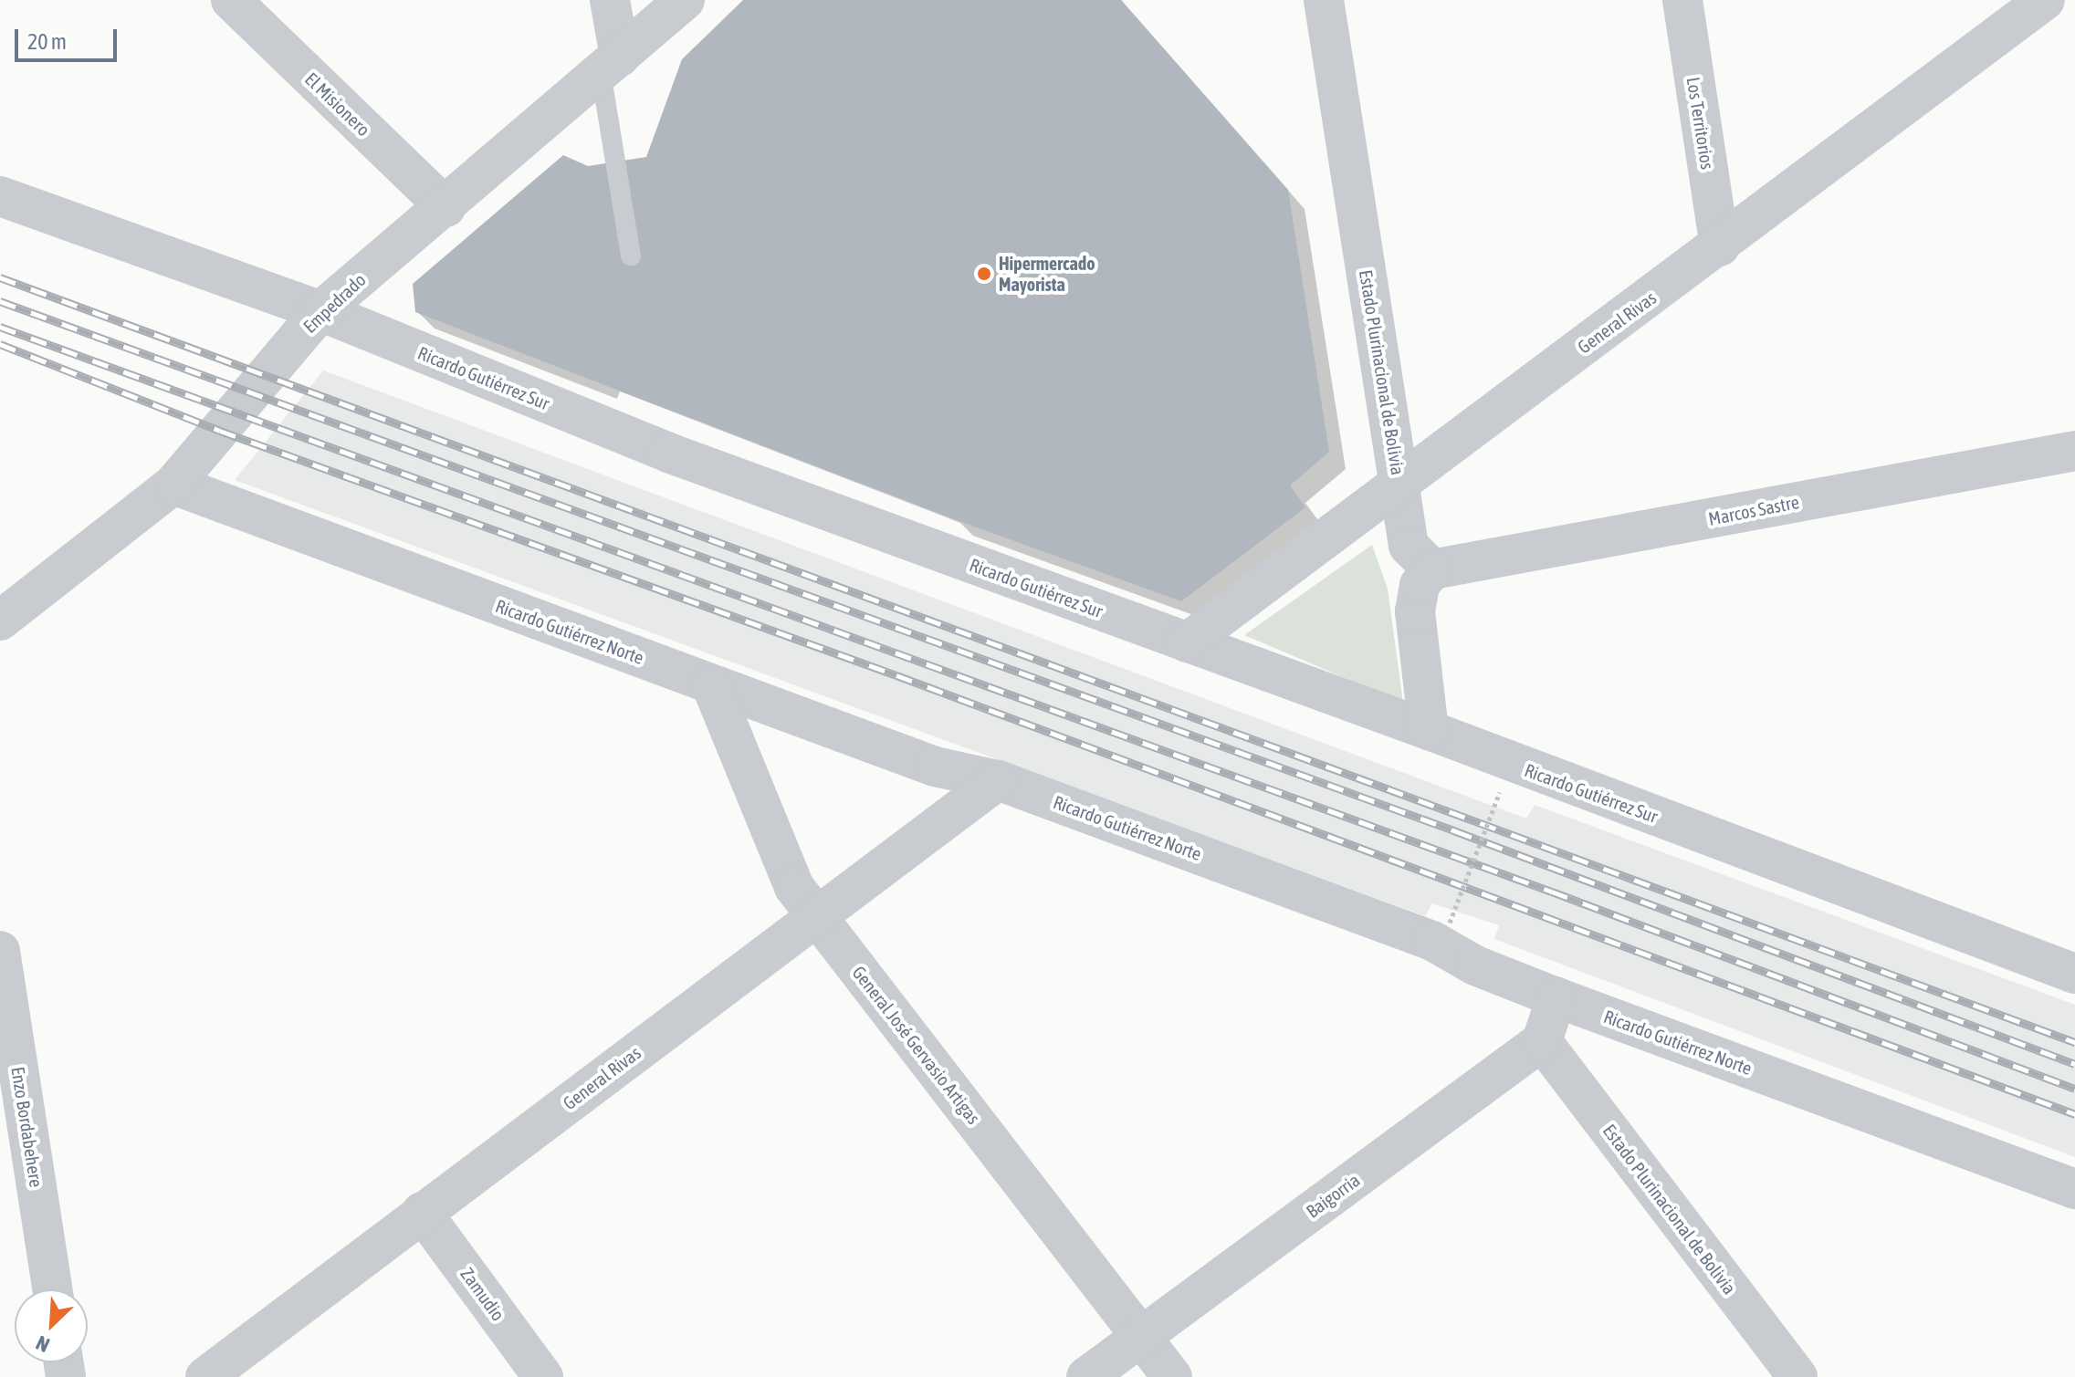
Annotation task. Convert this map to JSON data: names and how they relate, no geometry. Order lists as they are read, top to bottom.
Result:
{
  "streets": {
    "street": [
      "El Misionero",
      "Los Territorios",
      "Empedrado",
      "General Rivas",
      "Estado Plurinacional de Bolivia",
      "Ricardo Gutiérrez Sur",
      "Marcos Sastre",
      "Ricardo Gutiérrez Norte",
      "General José Gervasio Artigas",
      "Enzo Bordabehere",
      "Baigorria",
      "Zamudio"
    ]
  },
  "crossings": [
    ["El Misionero", "Empedrado"],
    ["Los Territorios", "General Rivas"],
    ["Empedrado", "Ricardo Gutiérrez Sur"],
    ["Empedrado", "Ricardo Gutiérrez Norte"],
    ["General Rivas", "Estado Plurinacional de Bolivia"],
    ["General Rivas", "Ricardo Gutiérrez Sur"],
    ["General Rivas", "Ricardo Gutiérrez Norte"],
    ["General Rivas", "General José Gervasio Artigas"],
    ["General Rivas", "Zamudio"],
    ["Estado Plurinacional de Bolivia", "Marcos Sastre"],
    ["Estado Plurinacional de Bolivia", "Baigorria"],
    ["Ricardo Gutiérrez Norte", "General José Gervasio Artigas"],
    ["General José Gervasio Artigas", "Baigorria"]
  ],
  "places": ["Hipermercado Mayorista"],
  "scale_bar": "20 m",
  "north": "bottom left"
}
